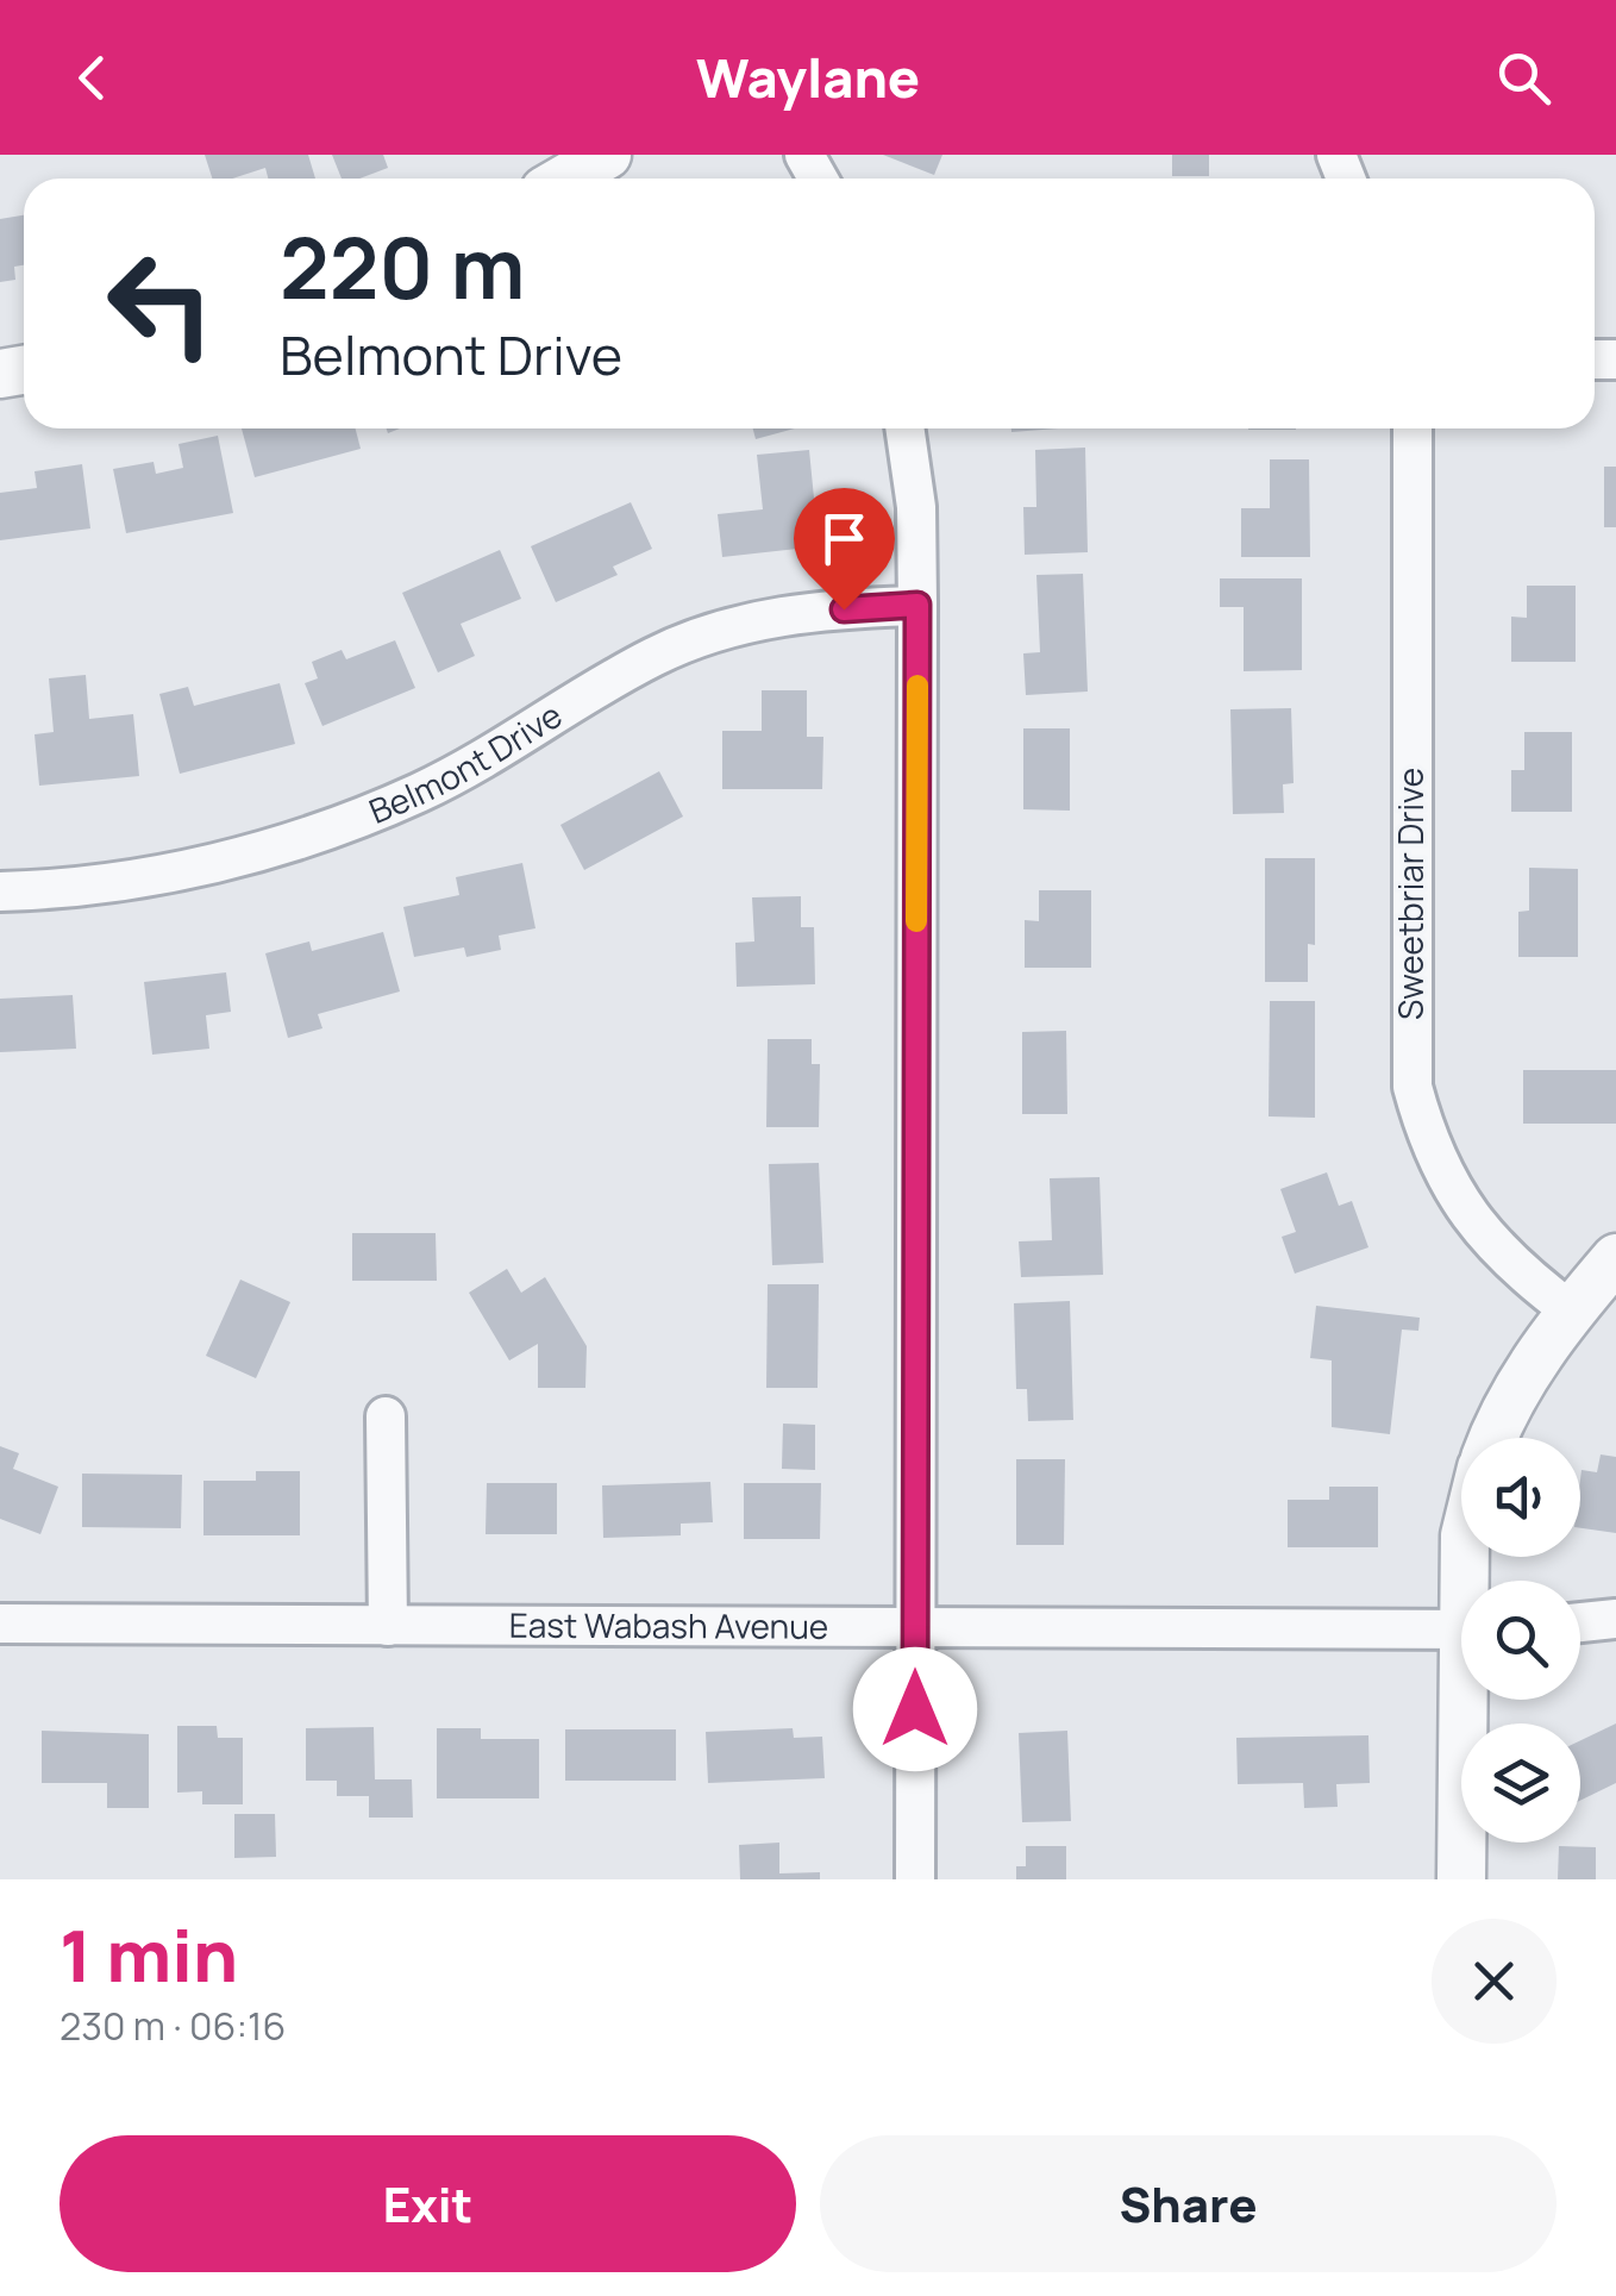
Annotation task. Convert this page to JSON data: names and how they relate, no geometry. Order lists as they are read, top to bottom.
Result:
{
  "streets": {
    "street": ["Belmont Drive", "Sweetbriar Drive", "East Wabash Avenue"]
  },
  "page": {
    "header": "Waylane",
    "turn": ["220 m", "Belmont Drive"],
    "heading": ["1 min", "230 m · 06:16"],
    "buttons": ["Exit", "Share"]
  }
}
